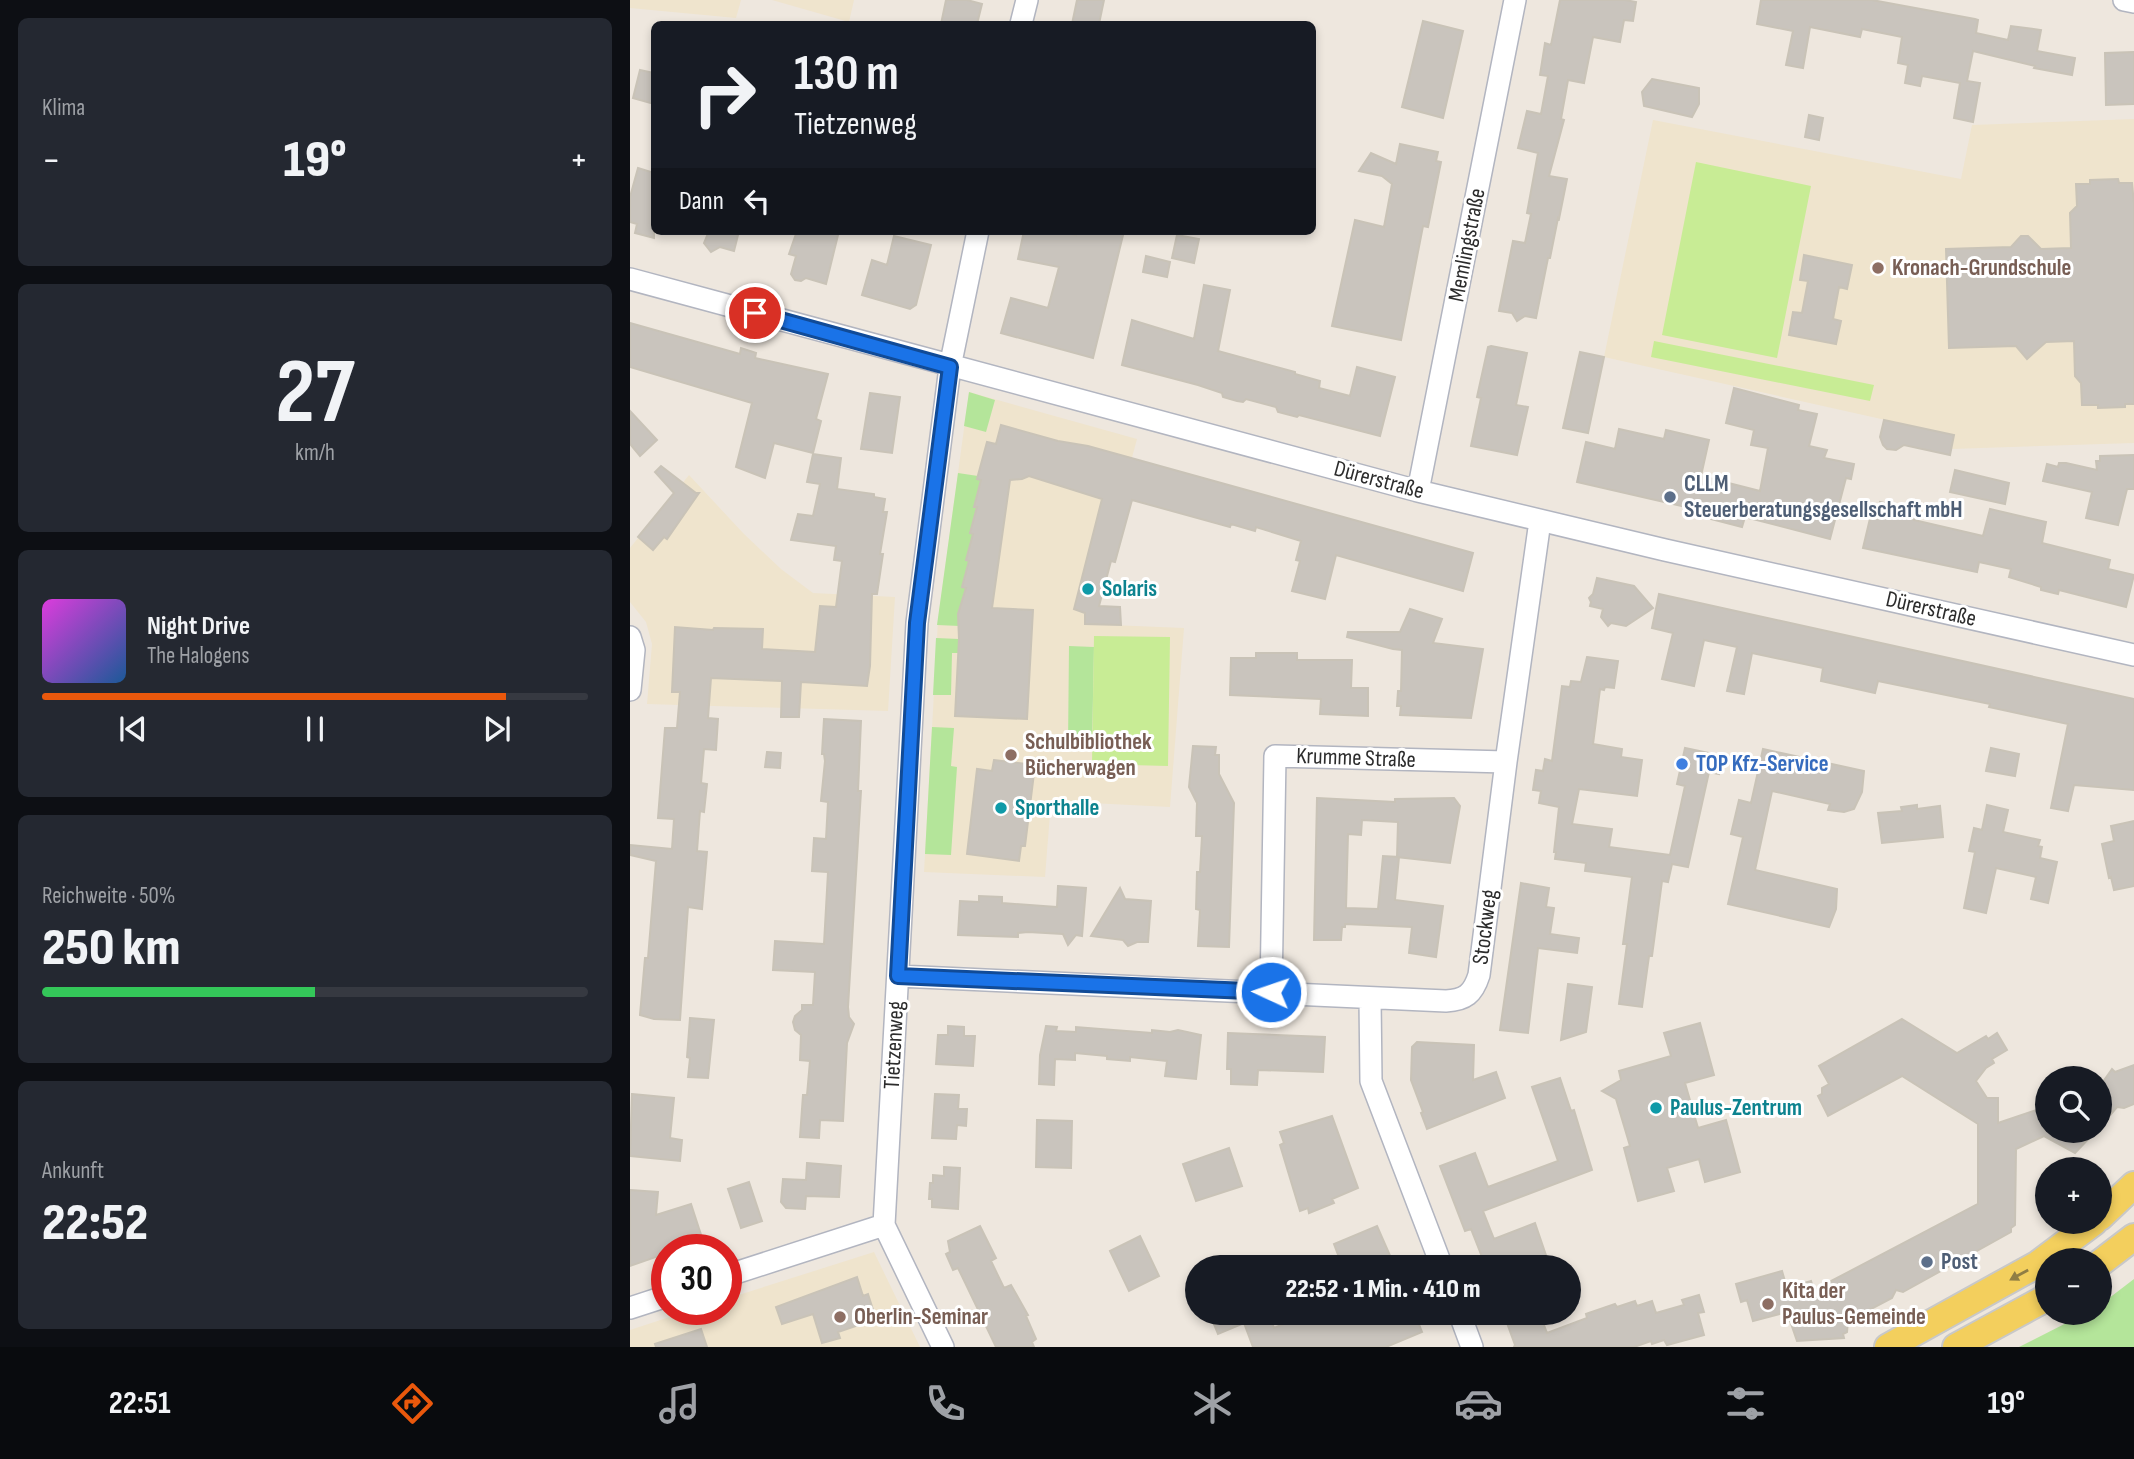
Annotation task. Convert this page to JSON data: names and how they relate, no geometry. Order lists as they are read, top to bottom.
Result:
{
  "streets": {
    "street": [
      "Memlingstraße",
      "Dürerstraße",
      "Krumme Straße",
      "Stockweg",
      "Tietzenweg"
    ]
  },
  "crossings": [
    ["Memlingstraße", "Dürerstraße"],
    ["Dürerstraße", "Stockweg"],
    ["Dürerstraße", "Tietzenweg"],
    ["Krumme Straße", "Stockweg"],
    ["Stockweg", "Tietzenweg"]
  ],
  "places": [
    "Kronach-Grundschule",
    "CLLM Steuerberatungsgesellschaft mbH",
    "Solaris",
    "Schulbibliothek Bücherwagen",
    "TOP Kfz-Service",
    "Sporthalle",
    "Paulus-Zentrum",
    "Post",
    "Kita der Paulus-Gemeinde",
    "Oberlin-Seminar"
  ],
  "page": {
    "tile": [
      "Klima",
      ["27", "km/h"],
      ["Reichweite · 50%", "250 km"],
      ["Ankunft", "22:52"]
    ],
    "turn": ["130 m", "Tietzenweg"],
    "heat": ["−", "19°", "+"],
    "then": "Dann",
    "song": ["Night Drive", "The Halogens"],
    "map_buttons": ["+", "−"],
    "limit": "30",
    "trip": "22:52 · 1 Min. · 410 m",
    "tabs": ["22:51", "19°"]
  }
}
